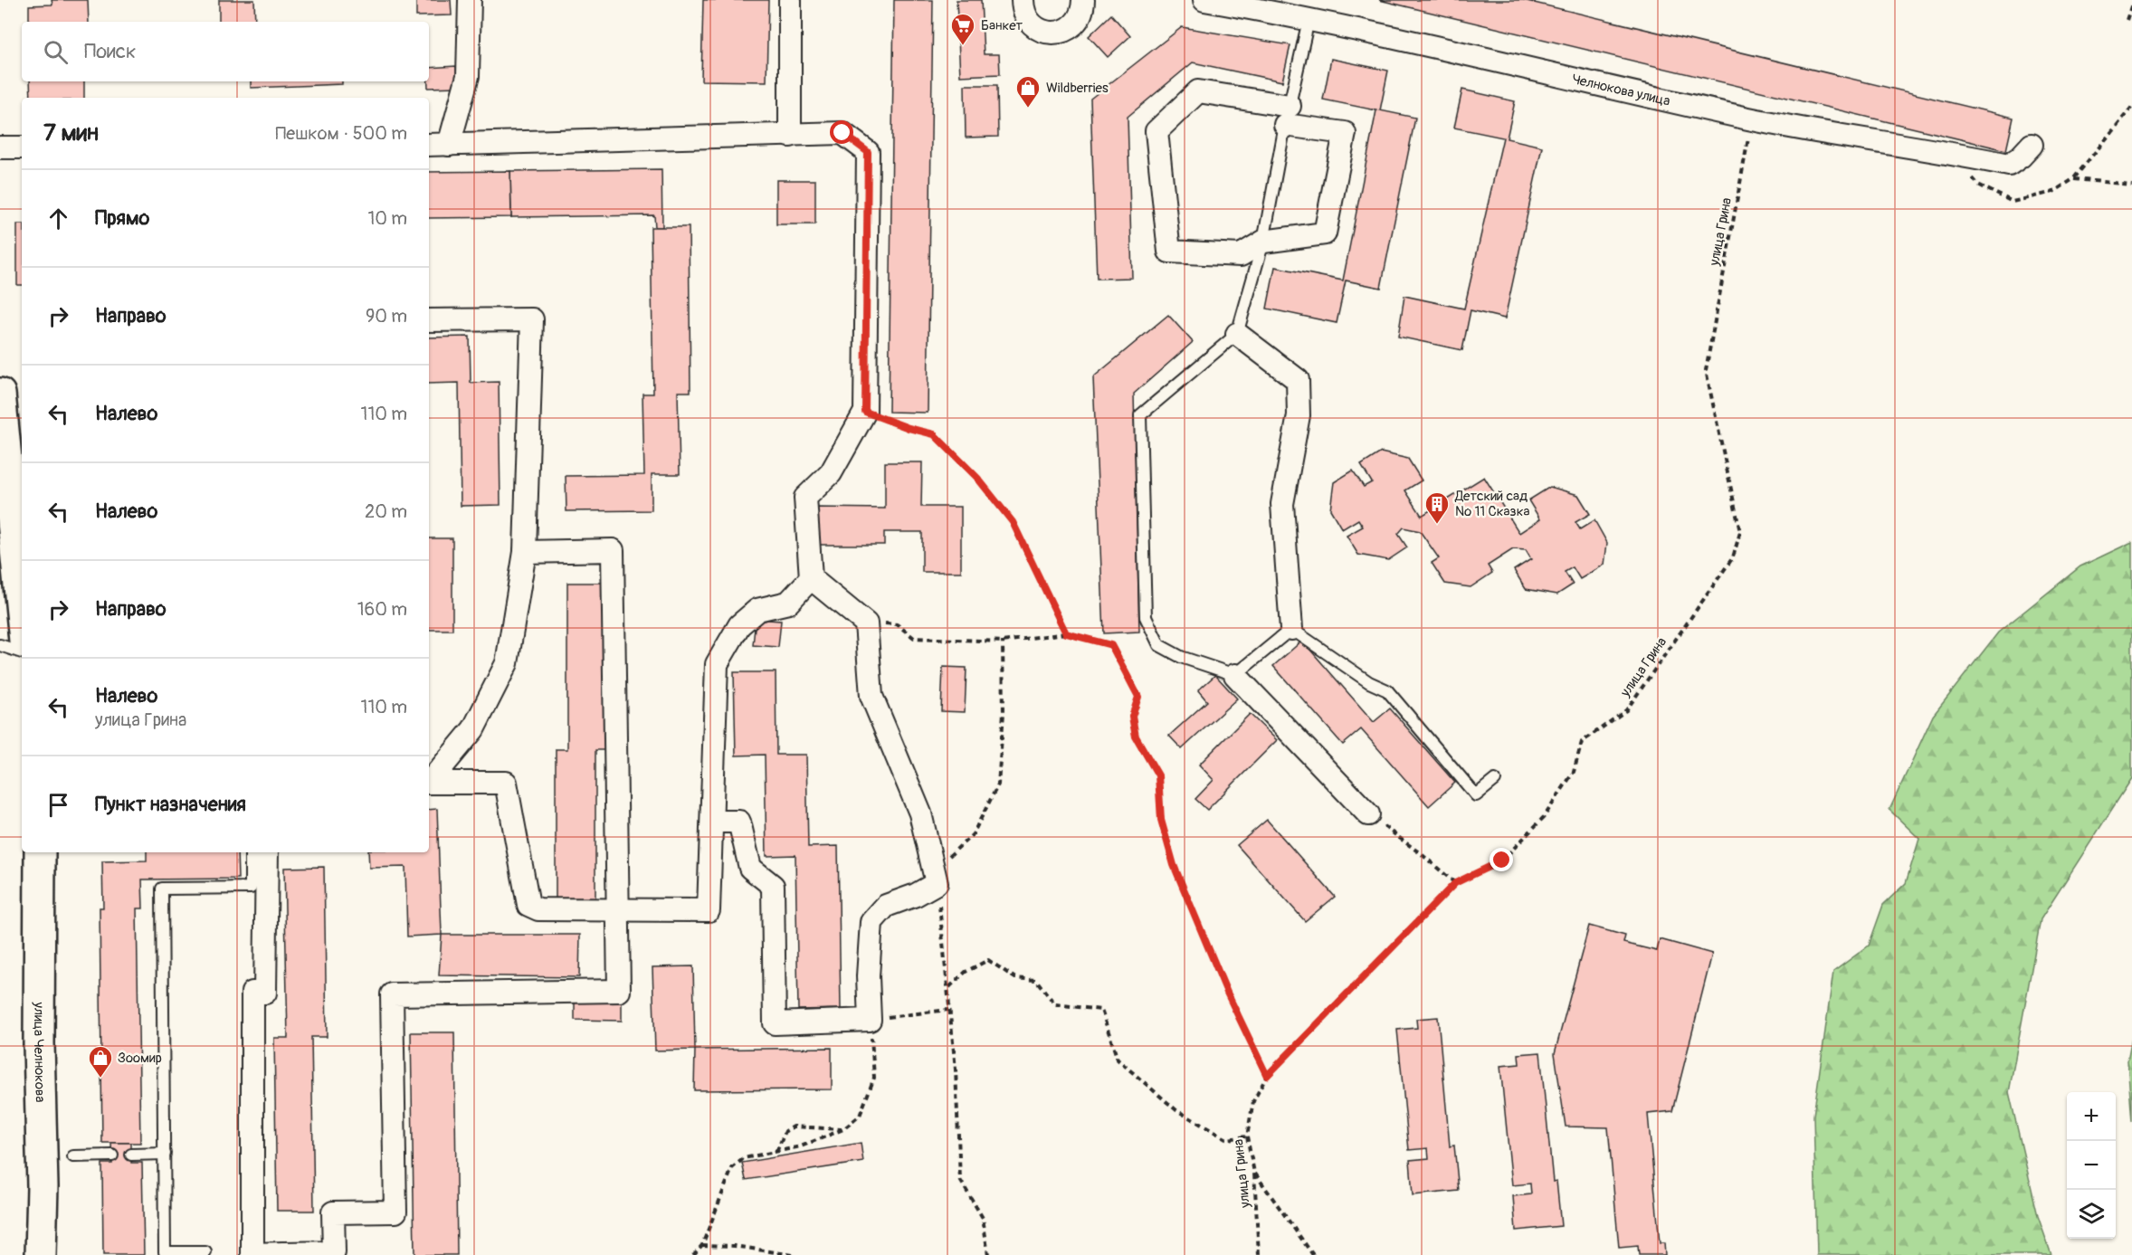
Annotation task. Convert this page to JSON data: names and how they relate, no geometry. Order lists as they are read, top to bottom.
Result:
{
  "streets": {
    "main road": ["улица Челнокова"],
    "street": ["Челнокова улица"],
    "path": ["улица Грина"]
  },
  "crossings": [
    ["Челнокова улица", "улица Грина"]
  ],
  "places": {
    "supermarket": ["Банкет"],
    "shop": ["Wildberries", "Зоомир"],
    "building": ["Детский сад № 11 Сказка"]
  },
  "page": {
    "search": "Поиск",
    "heading": ["7 мин", "Пешком · 500 m"],
    "list": [
      ["Прямо", "10 m"],
      ["Направо", "90 m"],
      ["Налево", "110 m"],
      ["Налево", "20 m"],
      ["Направо", "160 m"],
      ["Налево", "улица Грина", "110 m"],
      "Пункт назначения"
    ],
    "map_buttons": ["+", "−"]
  }
}
